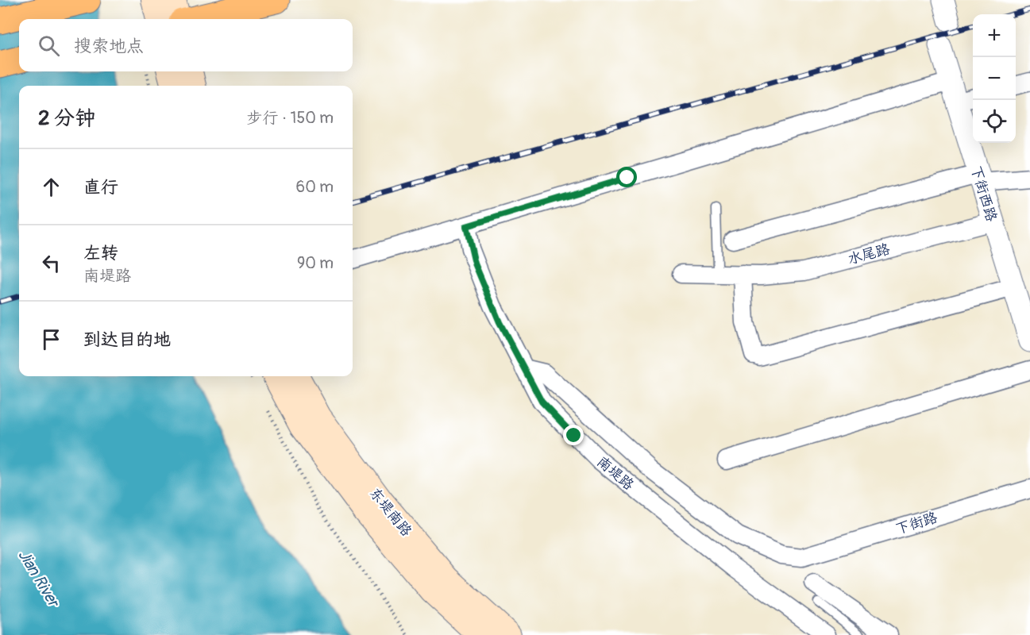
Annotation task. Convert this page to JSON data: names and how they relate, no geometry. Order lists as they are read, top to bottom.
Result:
{
  "streets": {
    "main road": ["东堤南路"],
    "street": [
      "下街西路",
      "水尾路",
      "南堤路",
      "下街路"
    ]
  },
  "crossings": [
    ["下街西路", "水尾路"]
  ],
  "water": ["Jian River"],
  "page": {
    "map_buttons": ["+", "−"],
    "search": "搜索地点",
    "heading": ["2 分钟", "步行 · 150 m"],
    "list": [
      ["直行", "60 m"],
      ["左转", "南堤路", "90 m"],
      "到达目的地"
    ]
  }
}
